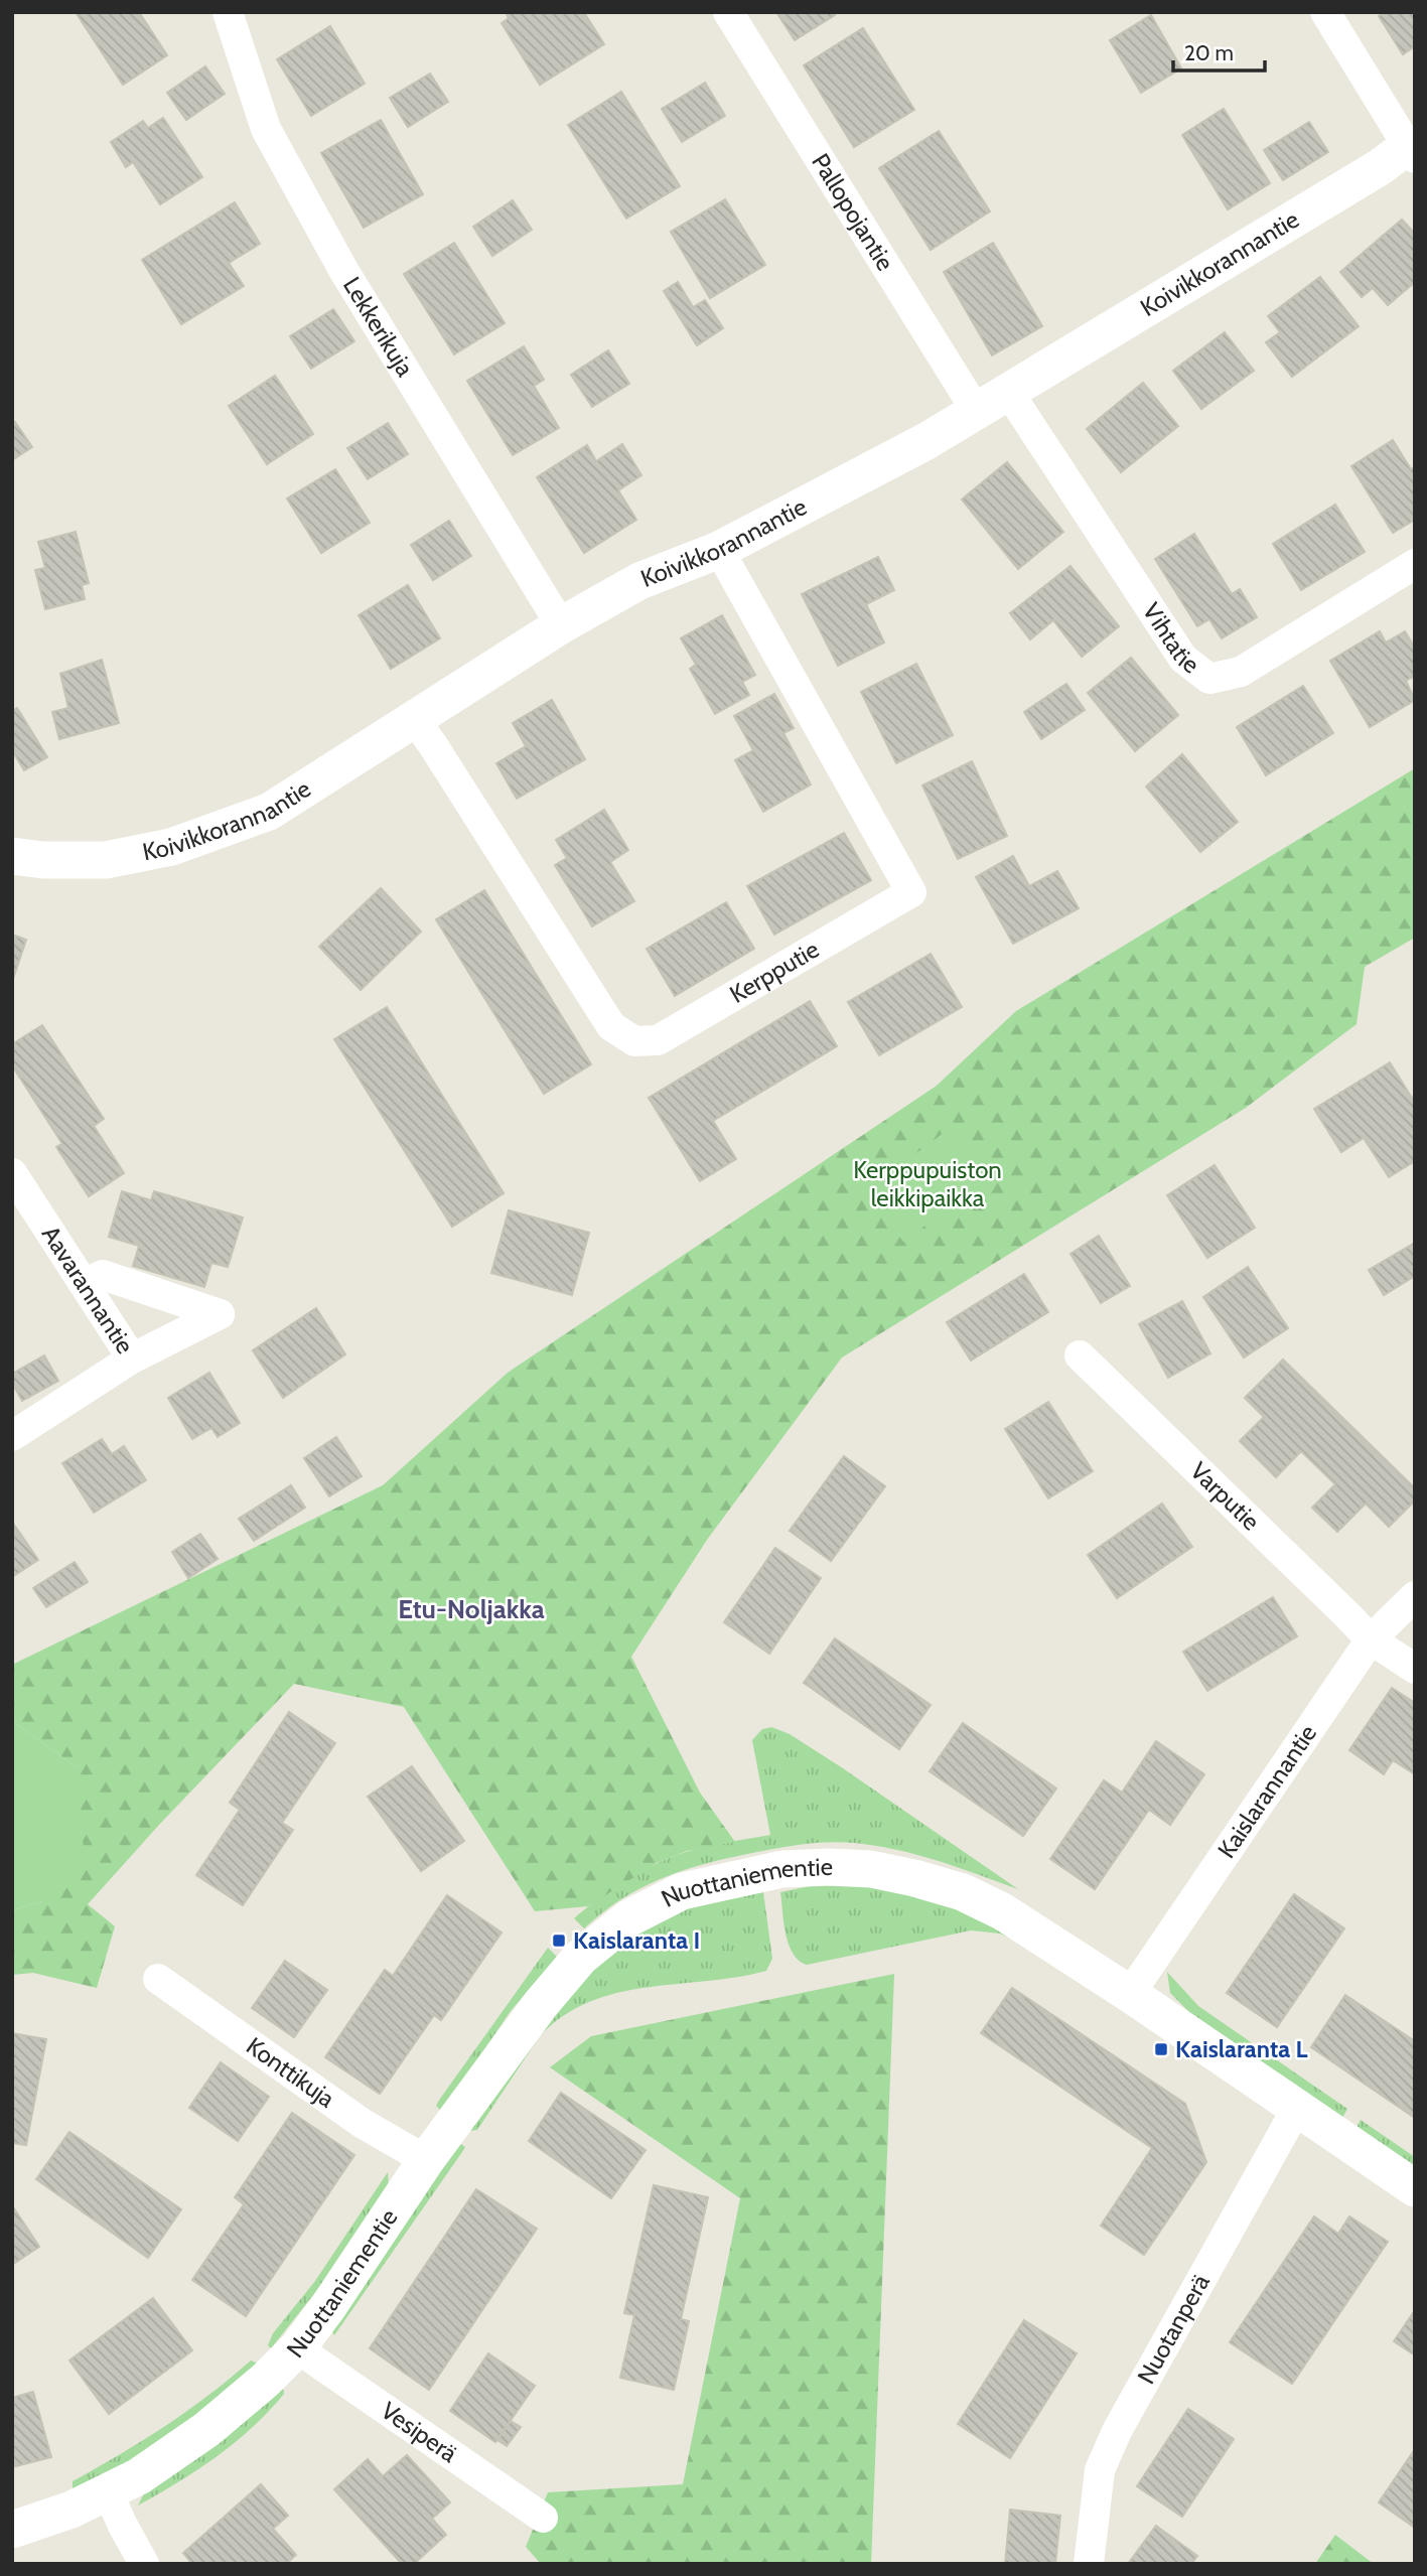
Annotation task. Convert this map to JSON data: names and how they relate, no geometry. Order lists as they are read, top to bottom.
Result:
{
  "streets": {
    "street": [
      "Pallopojantie",
      "Koivikkorannantie",
      "Lekkerikuja",
      "Vihtatie",
      "Kerpputie",
      "Aavarannantie",
      "Varputie",
      "Kaislarannantie",
      "Nuottaniementie",
      "Konttikuja",
      "Nuotanperä",
      "Vesiperä"
    ]
  },
  "crossings": [
    ["Pallopojantie", "Koivikkorannantie"],
    ["Koivikkorannantie", "Lekkerikuja"],
    ["Koivikkorannantie", "Vihtatie"],
    ["Koivikkorannantie", "Kerpputie"],
    ["Varputie", "Kaislarannantie"],
    ["Kaislarannantie", "Nuottaniementie"],
    ["Nuottaniementie", "Konttikuja"],
    ["Nuottaniementie", "Nuotanperä"],
    ["Nuottaniementie", "Vesiperä"]
  ],
  "districts": ["Etu-Noljakka"],
  "parks": ["Kerppupuiston leikkipaikka"],
  "places": {
    "transit": ["Kaislaranta I", "Kaislaranta L"]
  },
  "scale_bar": "20 m"
}
